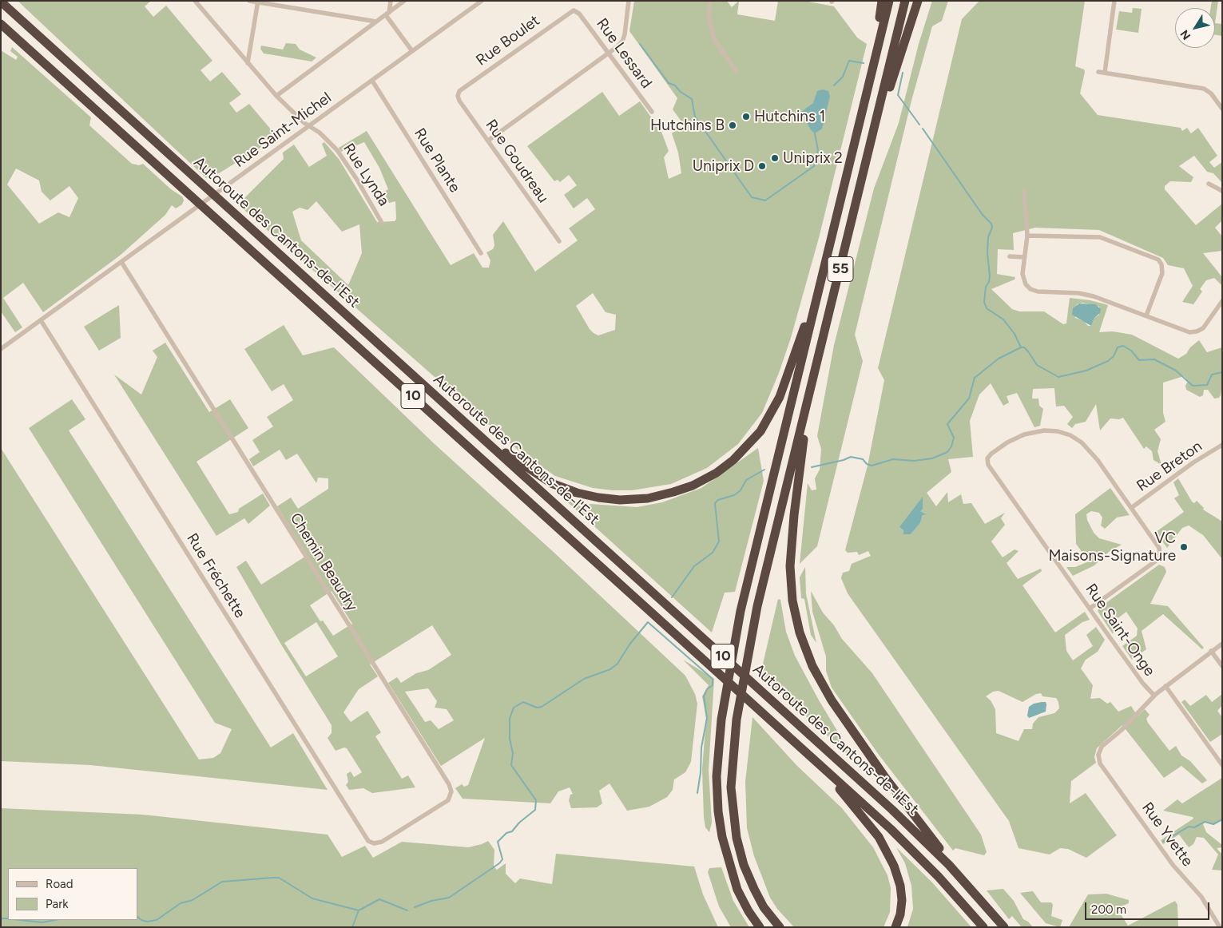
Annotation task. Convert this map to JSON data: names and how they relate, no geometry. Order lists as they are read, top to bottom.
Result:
{
  "streets": {
    "highway": ["Autoroute des Cantons-de-l'Est", "55", "10"],
    "street": [
      "Rue Boulet",
      "Rue Lessard",
      "Rue Saint-Michel",
      "Rue Plante",
      "Rue Goudreau",
      "Rue Lynda",
      "Rue Breton",
      "Chemin Beaudry",
      "Rue Fréchette",
      "Rue Saint-Onge",
      "Rue Yvette"
    ]
  },
  "crossings": [
    ["Rue Boulet", "Rue Lessard"],
    ["Rue Boulet", "Rue Goudreau"],
    ["Rue Saint-Michel", "Rue Plante"],
    ["Rue Saint-Michel", "Rue Lynda"],
    ["Rue Saint-Michel", "Chemin Beaudry"],
    ["Rue Saint-Michel", "Rue Fréchette"],
    ["Rue Breton", "Rue Saint-Onge"],
    ["Chemin Beaudry", "Rue Fréchette"],
    ["Rue Saint-Onge", "Rue Yvette"]
  ],
  "places": [
    "Hutchins 1",
    "Hutchins B",
    "Uniprix 2",
    "Uniprix D",
    "VC Maisons-Signature"
  ],
  "legend": ["Road", "Park"],
  "scale_bar": "200 m",
  "north": "bottom left"
}
